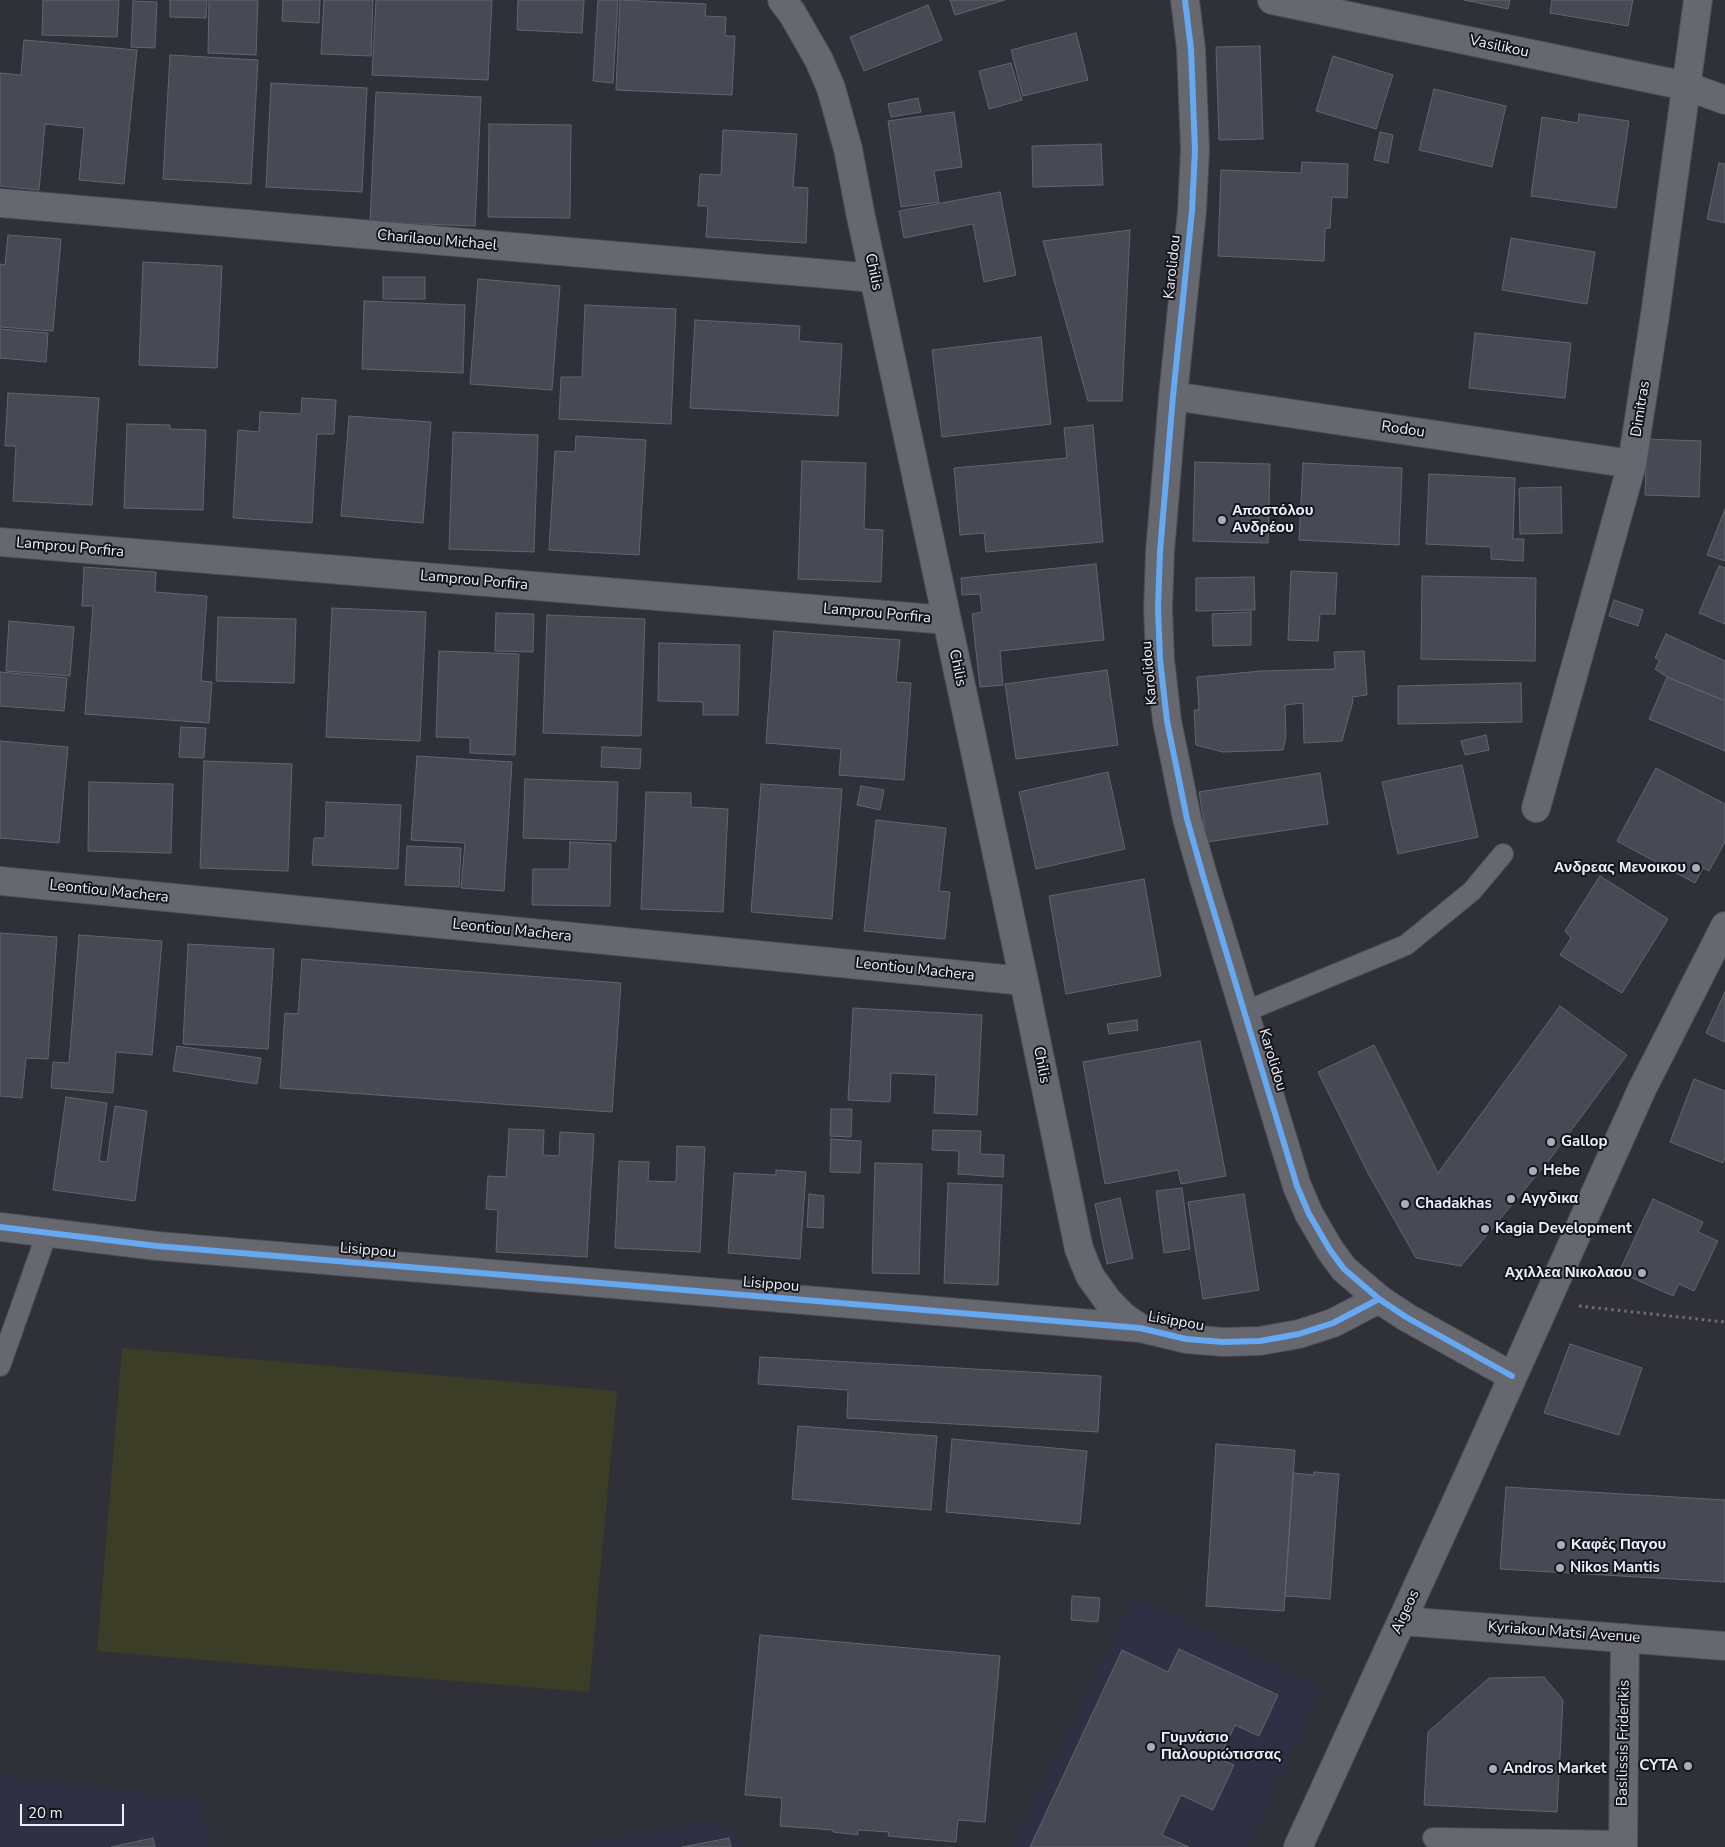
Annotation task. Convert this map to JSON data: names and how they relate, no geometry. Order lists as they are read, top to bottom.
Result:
{
  "streets": {
    "street": [
      "Vasilikou",
      "Charilaou Michael",
      "Karolidou",
      "Chilis",
      "Dimitras",
      "Rodou",
      "Lamprou Porfira",
      "Leontiou Machera",
      "Lisippou",
      "Aigeos",
      "Kyriakou Matsi Avenue",
      "Basilissis Friderikis"
    ]
  },
  "crossings": [
    ["Vasilikou", "Dimitras"],
    ["Charilaou Michael", "Chilis"],
    ["Karolidou", "Rodou"],
    ["Karolidou", "Lisippou"],
    ["Chilis", "Lamprou Porfira"],
    ["Chilis", "Leontiou Machera"],
    ["Chilis", "Lisippou"],
    ["Dimitras", "Rodou"],
    ["Aigeos", "Kyriakou Matsi Avenue"],
    ["Kyriakou Matsi Avenue", "Basilissis Friderikis"]
  ],
  "places": [
    "Αποστόλου Ανδρέου",
    "Ανδρεας Μενοικου",
    "Gallop",
    "Hebe",
    "Αγγδικα",
    "Chadakhas",
    "Kagia Development",
    "Αχιλλεα Νικολαου",
    "Καφές Παγου",
    "Nikos Mantis",
    "Γυμνάσιο Παλουριώτισσας",
    "CYTA",
    "Andros Market"
  ],
  "scale_bar": "20 m"
}
